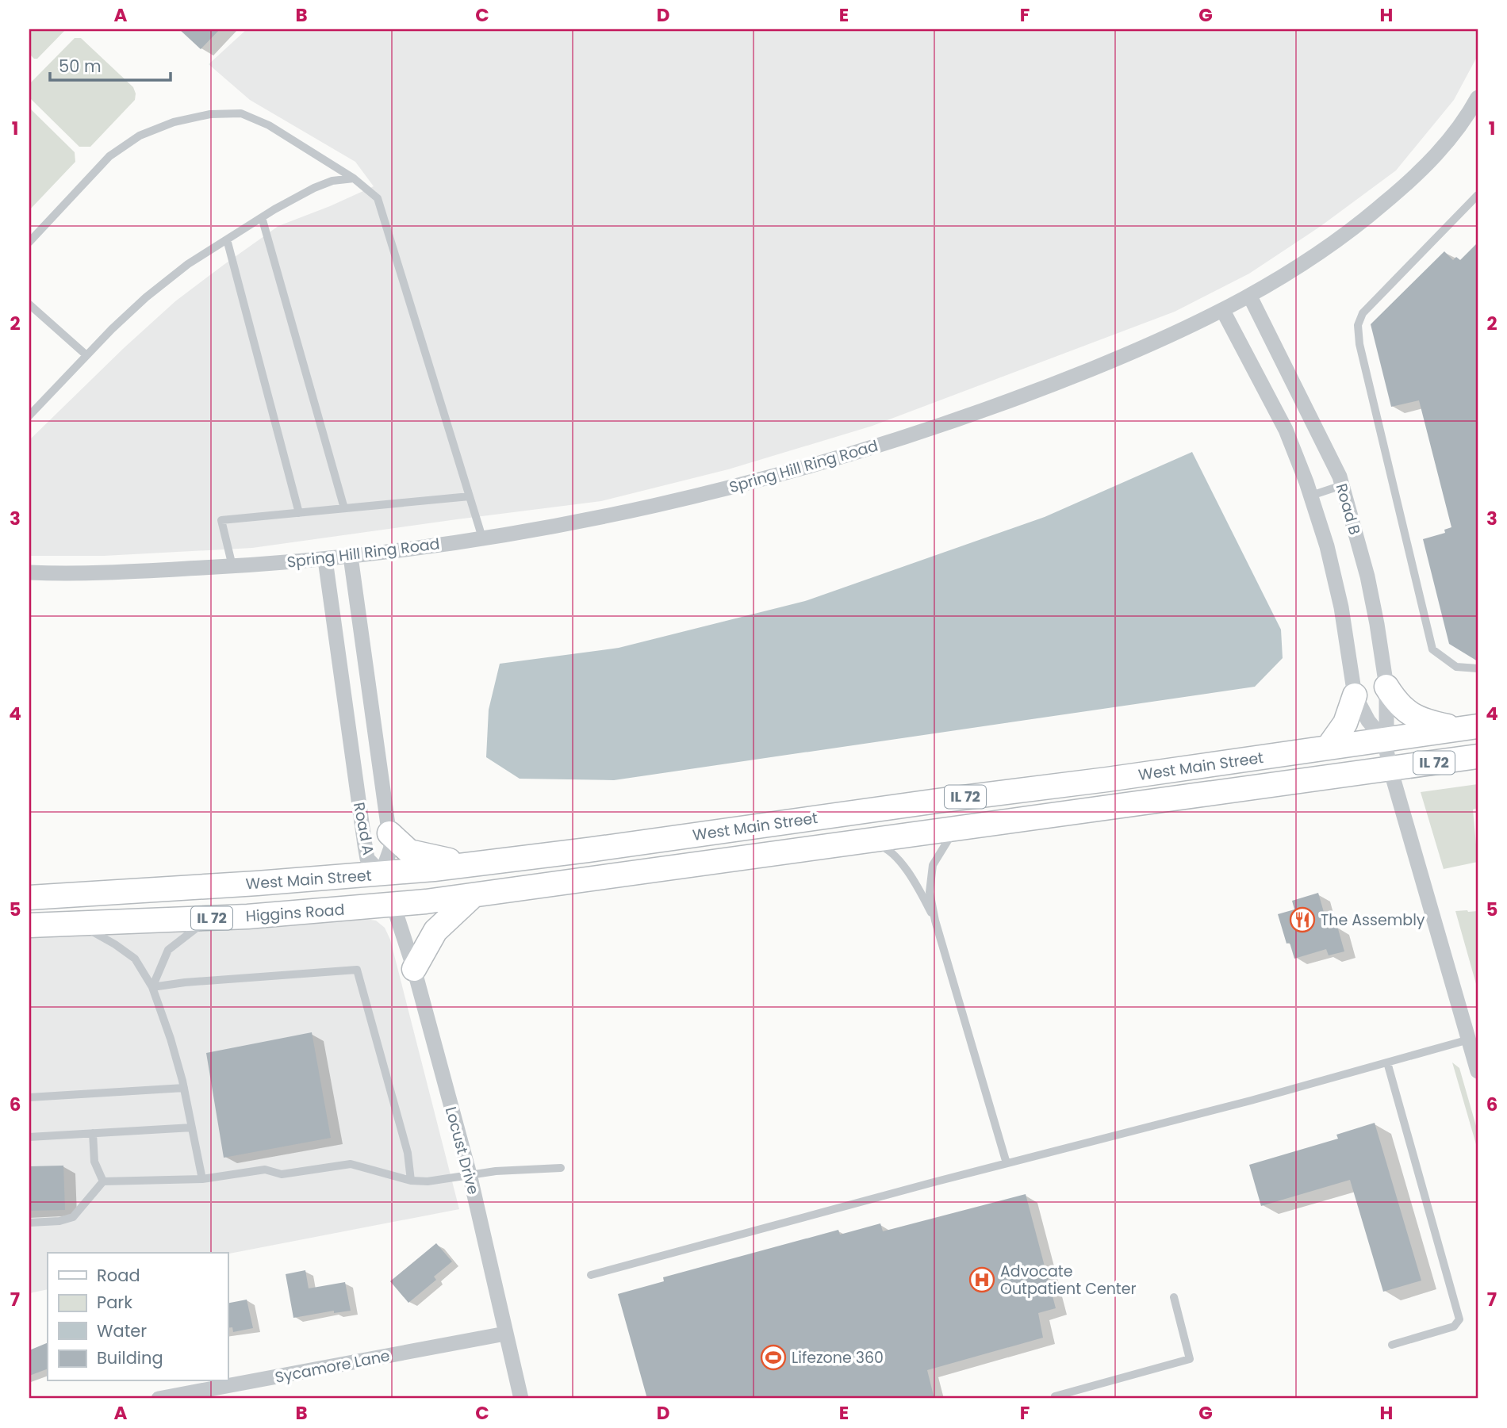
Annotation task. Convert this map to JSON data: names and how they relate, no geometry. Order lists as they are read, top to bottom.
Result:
{
  "streets": {
    "main road": ["IL 72", "West Main Street", "Higgins Road"],
    "street": [
      "Spring Hill Ring Road",
      "Road B",
      "Road A",
      "Locust Drive",
      "Sycamore Lane"
    ]
  },
  "crossings": [
    ["Spring Hill Ring Road", "Road B"],
    ["Spring Hill Ring Road", "Road A"],
    ["Road B", "West Main Street"],
    ["West Main Street", "Road A"],
    ["West Main Street", "Higgins Road"],
    ["West Main Street", "Locust Drive"],
    ["Higgins Road", "Locust Drive"],
    ["Locust Drive", "Sycamore Lane"]
  ],
  "places": {
    "restaurant": ["The Assembly"],
    "hospital": ["Advocate Outpatient Center"],
    "sports": ["Lifezone 360"]
  },
  "legend": [
    "Road",
    "Park",
    "Water",
    "Building"
  ],
  "scale_bar": "50 m",
  "grid": {
    "columns": [
      "A",
      "B",
      "C",
      "D",
      "E",
      "F",
      "G",
      "H"
    ],
    "rows": [
      "1",
      "2",
      "3",
      "4",
      "5",
      "6",
      "7"
    ]
  }
}
